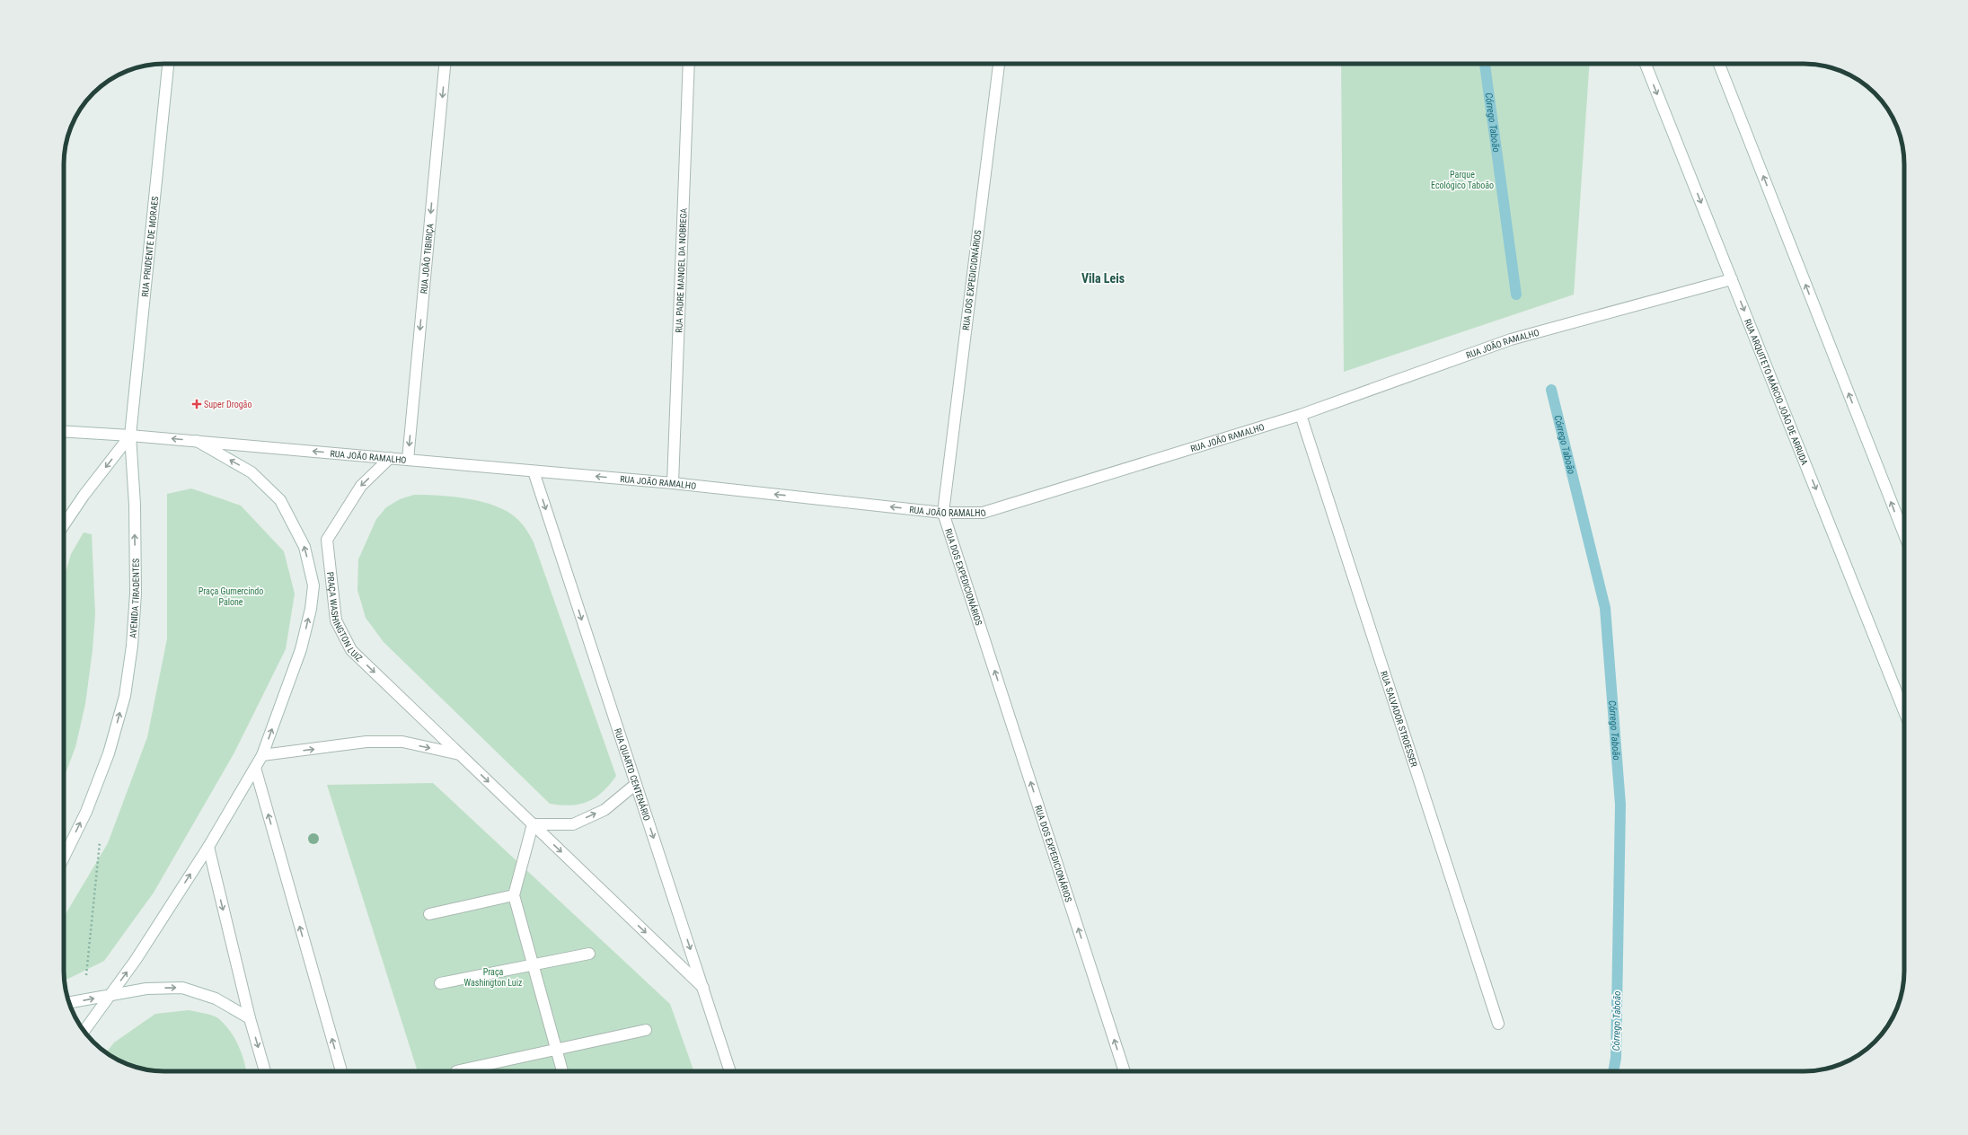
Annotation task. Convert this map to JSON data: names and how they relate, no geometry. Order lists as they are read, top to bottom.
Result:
{
  "streets": {
    "street": [
      "RUA PRUDENTE DE MORAES",
      "RUA JOÃO TIBIRIÇA",
      "RUA PADRE MANOEL DA NOBREGA",
      "RUA DOS EXPEDICIONÁRIOS",
      "RUA JOÃO RAMALHO",
      "RUA ARQUITETO MÁRCIO JOÃO DE ARRUDA",
      "AVENIDA TIRADENTES",
      "PRAÇA WASHINGTON LUIZ",
      "RUA SALVADOR STROESSER",
      "RUA QUARTO CENTENÁRIO"
    ]
  },
  "crossings": [
    ["RUA PRUDENTE DE MORAES", "RUA JOÃO RAMALHO"],
    ["RUA PRUDENTE DE MORAES", "AVENIDA TIRADENTES"],
    ["RUA JOÃO TIBIRIÇA", "RUA JOÃO RAMALHO"],
    ["RUA PADRE MANOEL DA NOBREGA", "RUA JOÃO RAMALHO"],
    ["RUA DOS EXPEDICIONÁRIOS", "RUA JOÃO RAMALHO"],
    ["RUA JOÃO RAMALHO", "RUA ARQUITETO MÁRCIO JOÃO DE ARRUDA"],
    ["RUA JOÃO RAMALHO", "AVENIDA TIRADENTES"],
    ["RUA JOÃO RAMALHO", "PRAÇA WASHINGTON LUIZ"],
    ["RUA JOÃO RAMALHO", "RUA SALVADOR STROESSER"],
    ["RUA JOÃO RAMALHO", "RUA QUARTO CENTENÁRIO"],
    ["PRAÇA WASHINGTON LUIZ", "RUA QUARTO CENTENÁRIO"]
  ],
  "one_way": [
    "RUA JOÃO TIBIRIÇA",
    "RUA DOS EXPEDICIONÁRIOS",
    "RUA JOÃO RAMALHO",
    "AVENIDA TIRADENTES",
    "PRAÇA WASHINGTON LUIZ",
    "RUA QUARTO CENTENÁRIO"
  ],
  "districts": ["Vila Leis"],
  "water": ["Córrego Taboão"],
  "parks": ["Parque Ecológico Taboão", "Praça Gumercindo Palone", "Praça Washington Luiz"],
  "places": {
    "health": ["Super Drogão"]
  }
}
